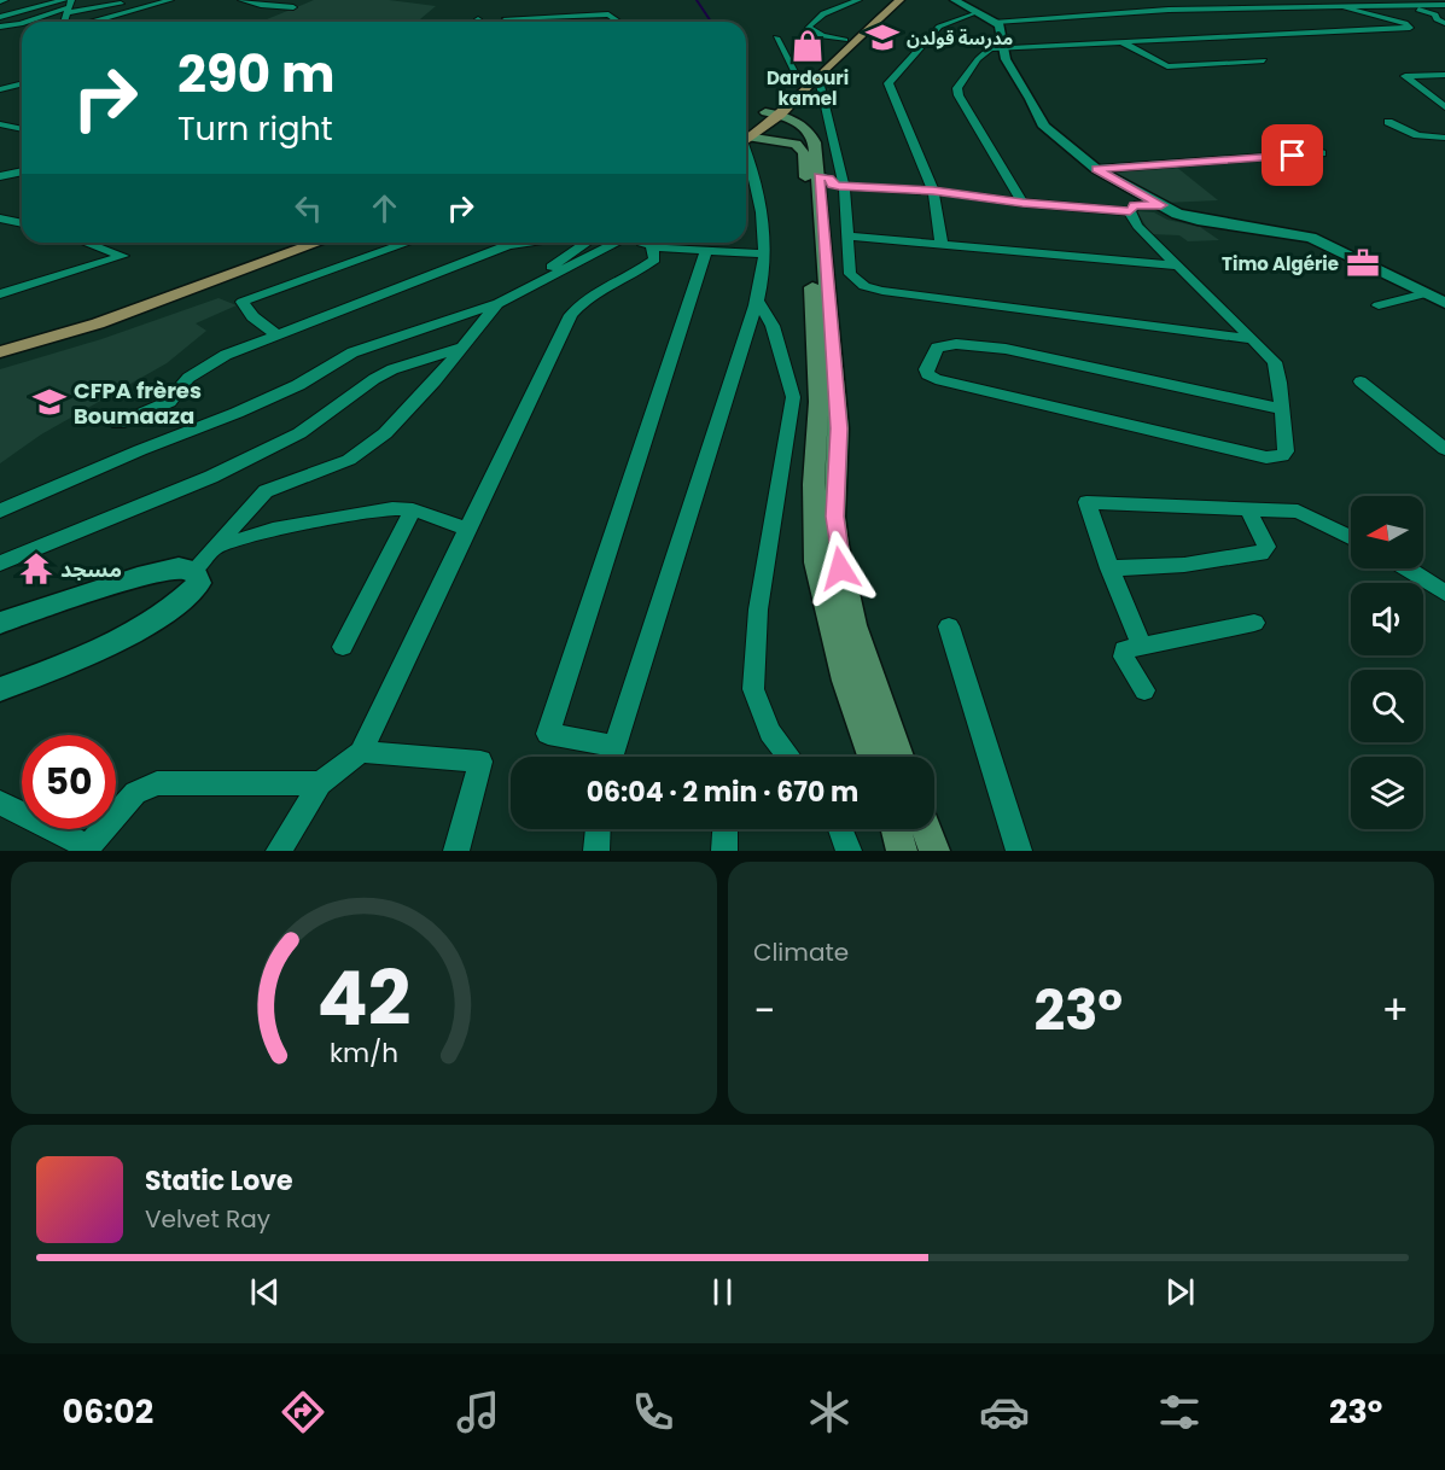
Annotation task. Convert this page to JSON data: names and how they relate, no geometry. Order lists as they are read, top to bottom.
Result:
{
  "places": {
    "school or university": ["مدرسة قولدن", "CFPA frères Boumaaza"],
    "shop": ["Dardouri kamel"],
    "office": ["Timo Algérie"],
    "temple": ["مسجد"]
  },
  "north": "left",
  "page": {
    "turn": ["290 m", "Turn right"],
    "limit": "50",
    "trip": "06:04 · 2 min · 670 m",
    "tile": "Climate",
    "heat": ["−", "23°", "+"],
    "song": ["Static Love", "Velvet Ray"],
    "tabs": ["06:02", "23°"],
    "gauge": ["42", "km/h"]
  }
}
